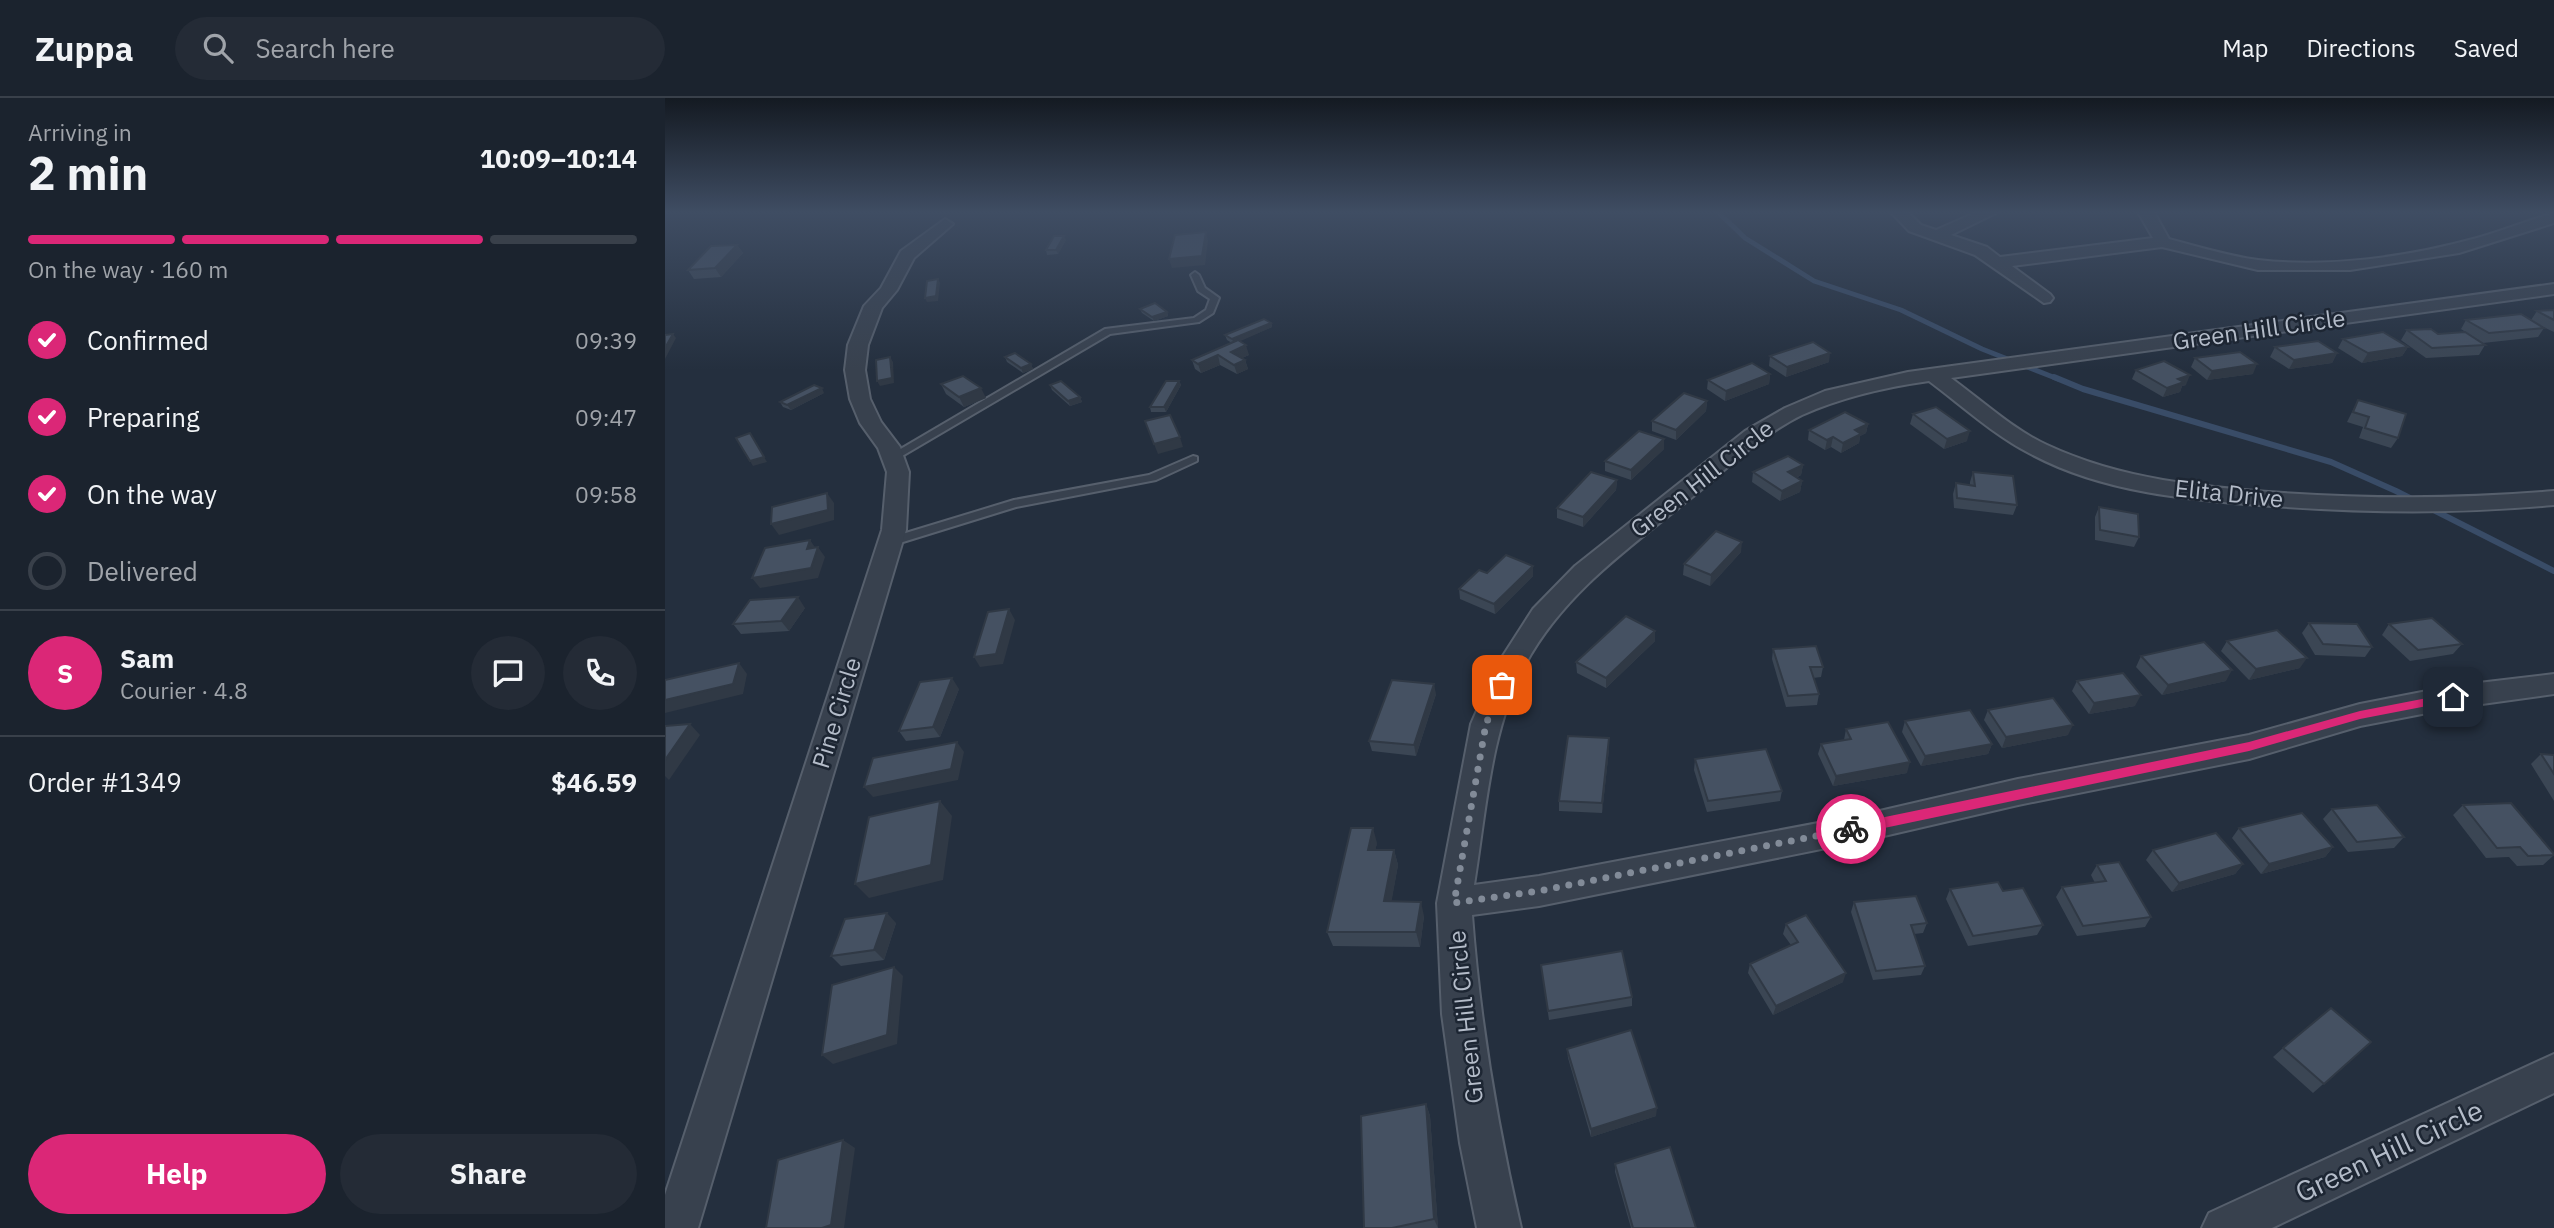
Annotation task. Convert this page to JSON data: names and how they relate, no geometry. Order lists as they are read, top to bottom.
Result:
{
  "streets": {
    "street": ["Green Hill Circle", "Elita Drive", "Pine Circle"]
  },
  "crossings": [
    ["Green Hill Circle", "Elita Drive"]
  ],
  "page": {
    "header": "Zuppa",
    "search": "Search here",
    "nav": ["Map", "Directions", "Saved"],
    "heading": ["2 min", "Arriving in", "10:09–10:14"],
    "panel": [
      "Sam",
      "Courier · 4.8",
      "Order #1349",
      "$46.59"
    ],
    "bar": "On the way · 160 m",
    "list": [
      ["Confirmed", "09:39"],
      ["Preparing", "09:47"],
      ["On the way", "09:58"],
      "Delivered"
    ],
    "round": "S",
    "buttons": ["Help", "Share"]
  }
}
